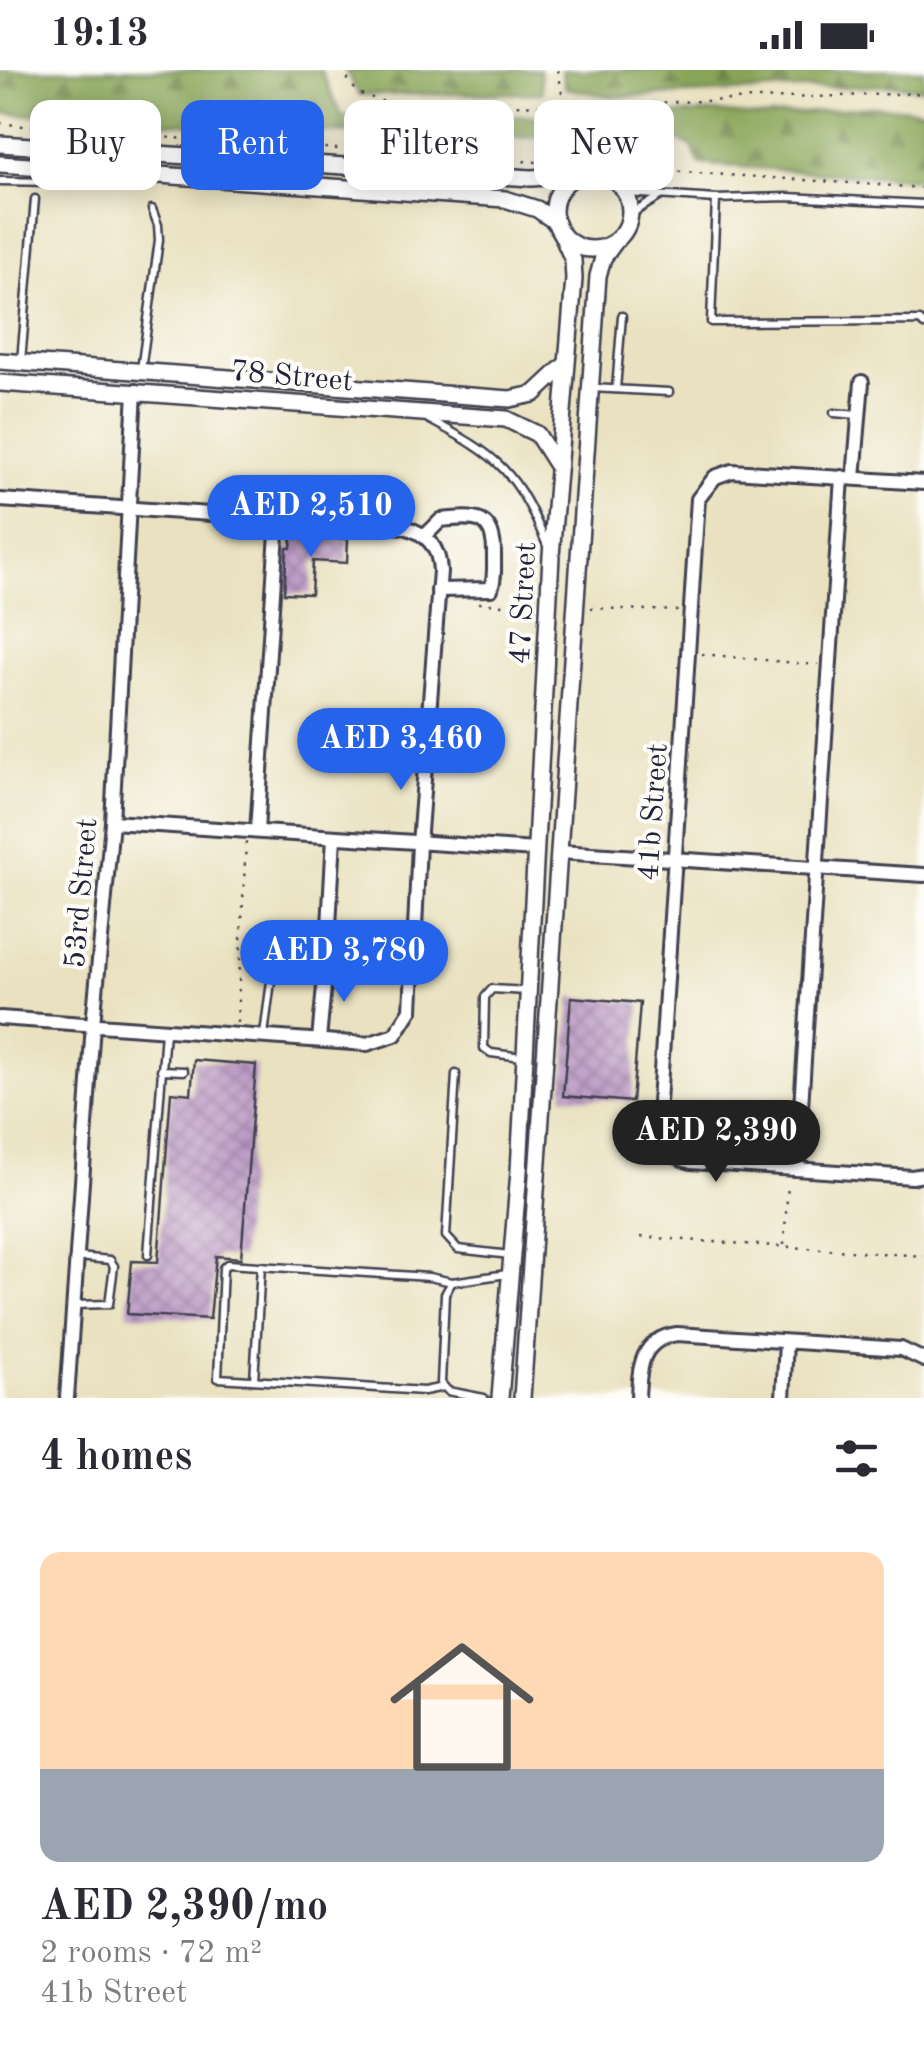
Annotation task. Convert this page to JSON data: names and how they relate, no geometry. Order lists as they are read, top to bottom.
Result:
{
  "streets": {
    "street": [
      "78 Street",
      "47 Street",
      "41b Street",
      "53rd Street"
    ]
  },
  "crossings": [
    ["78 Street", "47 Street"],
    ["78 Street", "53rd Street"]
  ],
  "page": {
    "status": "19:13",
    "chip": [
      "Buy",
      "Rent",
      "Filters",
      "New"
    ],
    "price": [
      "AED 2,510",
      "AED 3,460",
      "AED 3,780",
      "AED 2,390"
    ],
    "heading": "4 homes",
    "list": [
      {
        "name": "AED 2,390/mo",
        "note": "2 rooms · 72 m² · 41b Street"
      }
    ]
  }
}
